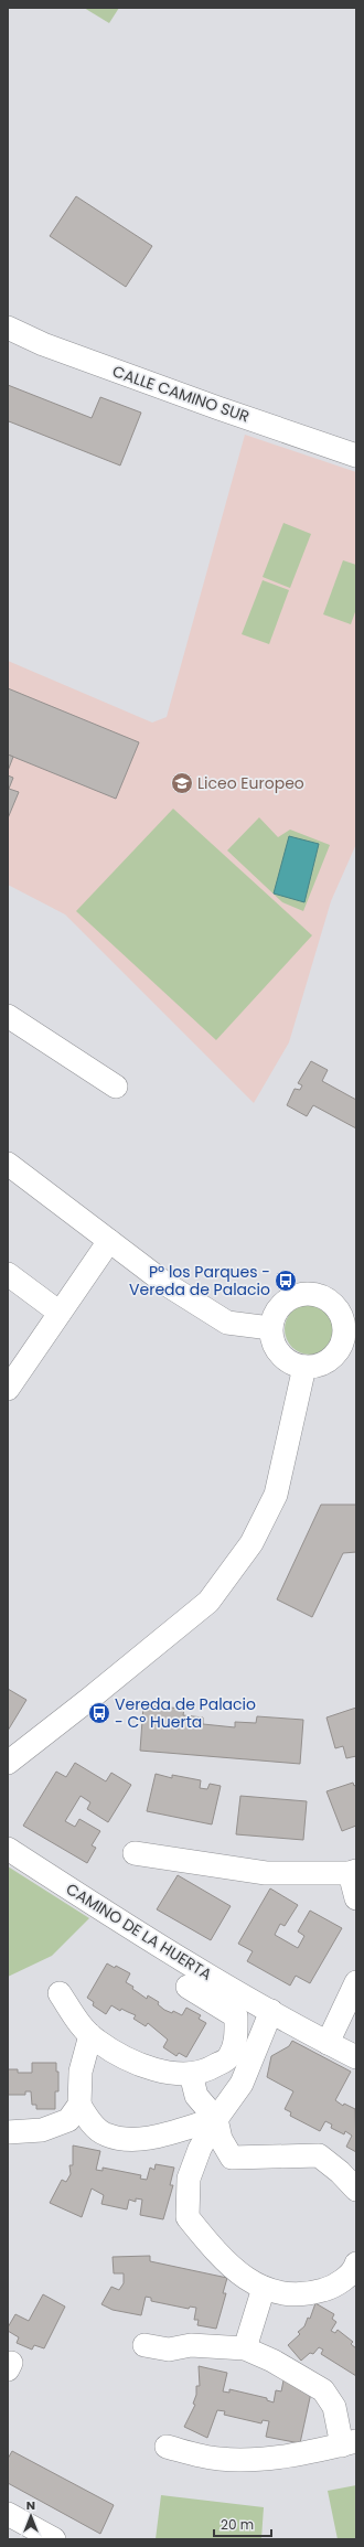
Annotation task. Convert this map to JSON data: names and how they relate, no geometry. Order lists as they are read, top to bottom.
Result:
{
  "streets": {
    "street": ["CALLE CAMINO SUR", "CAMINO DE LA HUERTA"]
  },
  "places": {
    "school or university": ["Liceo Europeo"],
    "bus stop": ["Pº los Parques - Vereda de Palacio", "Vereda de Palacio - Cº Huerta"]
  },
  "scale_bar": "20 m",
  "north": "top"
}
